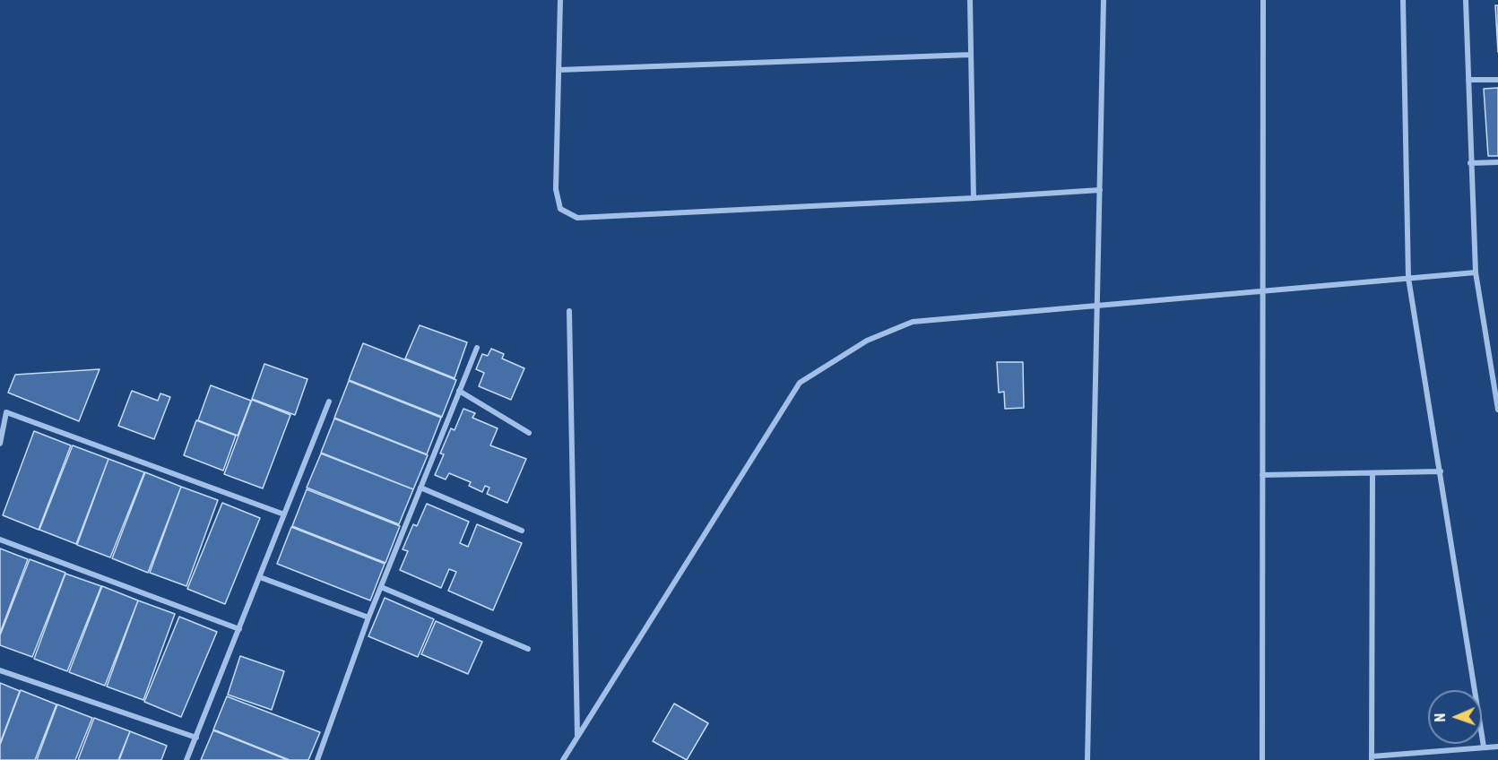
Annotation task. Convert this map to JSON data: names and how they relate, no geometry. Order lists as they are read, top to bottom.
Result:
{
  "north": "left"
}
